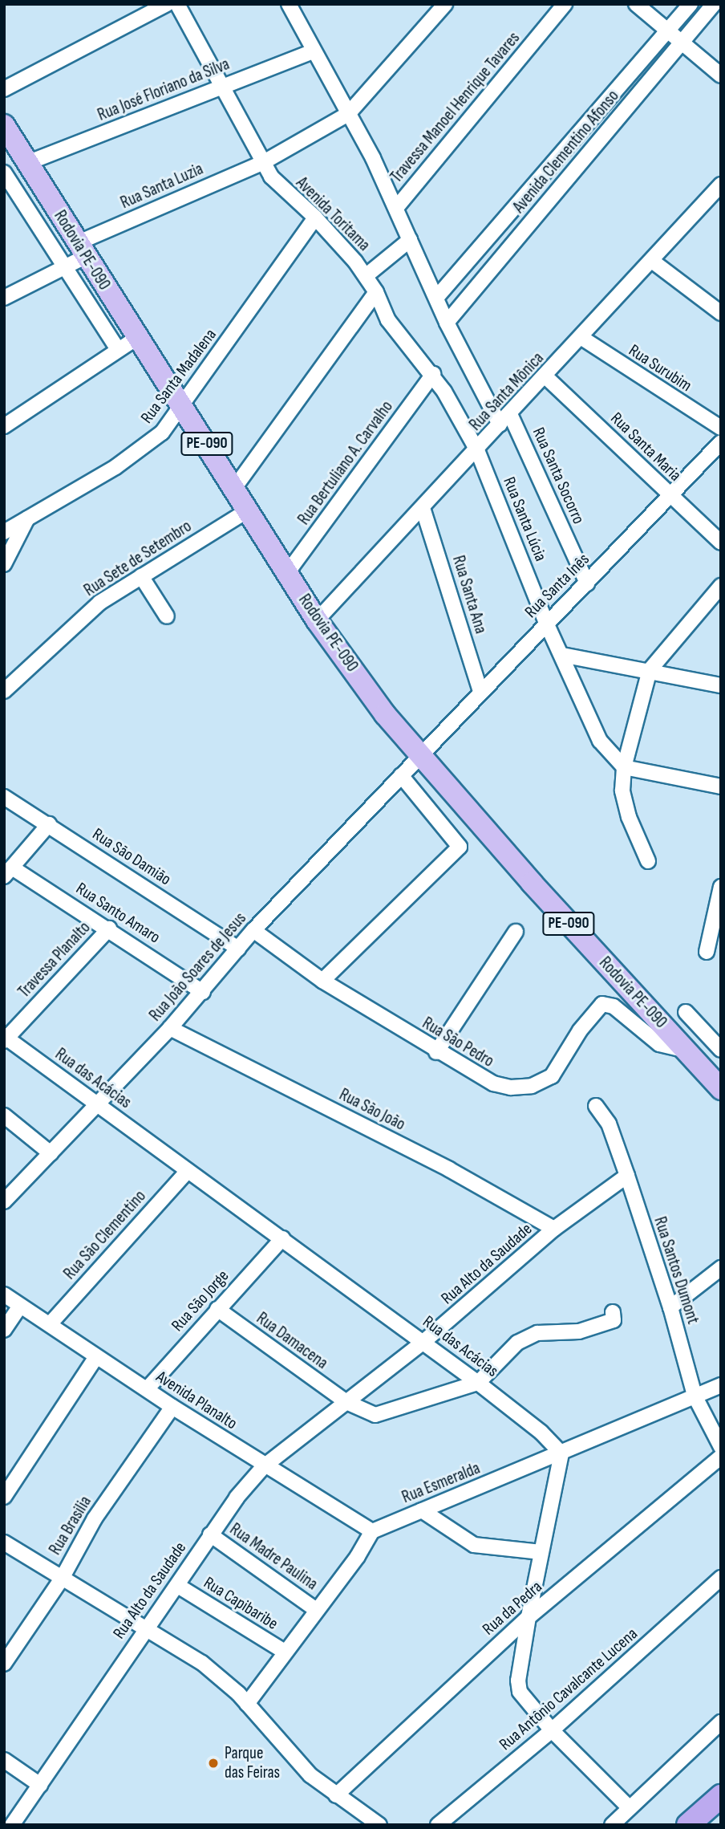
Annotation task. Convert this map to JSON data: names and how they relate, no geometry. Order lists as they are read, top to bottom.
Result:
{
  "streets": {
    "main road": ["Rodovia PE-090", "PE-090"],
    "street": [
      "Rua José Floriano da Silva",
      "Travessa Manoel Henrique Tavares",
      "Avenida Clementino Afonso",
      "Rua Santa Luzia",
      "Avenida Toritama",
      "Rua Surubim",
      "Rua Santa Madalena",
      "Rua Santa Mônica",
      "Rua Santa Maria",
      "Rua Bertuliano A. Carvalho",
      "Rua Santa Socorro",
      "Rua Santa Lúcia",
      "Rua Sete de Setembro",
      "Rua Santa Inês",
      "Rua Santa Ana",
      "Rua São Damião",
      "Rua Santo Amaro",
      "Travessa Planalto",
      "Rua João Soares de Jesus",
      "Rua São Pedro",
      "Rua das Acácias",
      "Rua São João",
      "Rua São Clementino",
      "Rua Alto da Saudade",
      "Rua Santos Dumont",
      "Rua São Jorge",
      "Rua Damacena",
      "Avenida Planalto",
      "Rua Esmeralda",
      "Rua Brasilia",
      "Rua Madre Paulina",
      "Rua Capibaribe",
      "Rua da Pedra",
      "Rua Antônio Cavalcante Lucena"
    ]
  },
  "crossings": [
    ["Rua José Floriano da Silva", "Avenida Toritama"],
    ["Rua José Floriano da Silva", "Rodovia PE-090"],
    ["Rua Santa Luzia", "Avenida Toritama"],
    ["Rua Santa Luzia", "Rodovia PE-090"],
    ["Avenida Toritama", "Rua Santa Madalena"],
    ["Avenida Toritama", "Rua Santa Mônica"],
    ["Avenida Toritama", "Rua Bertuliano A. Carvalho"],
    ["Avenida Toritama", "Rua Santa Lúcia"],
    ["Rodovia PE-090", "Rua Santa Madalena"],
    ["Rodovia PE-090", "Rua Santa Mônica"],
    ["Rodovia PE-090", "Rua Bertuliano A. Carvalho"],
    ["Rodovia PE-090", "Rua Sete de Setembro"],
    ["Rodovia PE-090", "Rua Santa Inês"],
    ["Rodovia PE-090", "Rua João Soares de Jesus"],
    ["Rodovia PE-090", "Rua São Pedro"],
    ["Rua Surubim", "Rua Santa Mônica"],
    ["Rua Santa Mônica", "Rua Santa Maria"],
    ["Rua Santa Mônica", "Rua Santa Socorro"],
    ["Rua Santa Mônica", "Rua Santa Lúcia"],
    ["Rua Santa Mônica", "Rua Santa Ana"],
    ["Rua Santa Maria", "Rua Santa Inês"],
    ["Rua Santa Socorro", "Rua Santa Inês"],
    ["Rua Santa Lúcia", "Rua Santa Inês"],
    ["Rua Santa Inês", "Rua Santa Ana"],
    ["Rua Santa Inês", "Rua João Soares de Jesus"],
    ["Rua São Damião", "Rua João Soares de Jesus"],
    ["Rua Santo Amaro", "Travessa Planalto"],
    ["Rua Santo Amaro", "Rua João Soares de Jesus"],
    ["Travessa Planalto", "Rua das Acácias"],
    ["Rua João Soares de Jesus", "Rua São Pedro"],
    ["Rua João Soares de Jesus", "Rua das Acácias"],
    ["Rua João Soares de Jesus", "Rua São João"],
    ["Rua das Acácias", "Rua São Clementino"],
    ["Rua das Acácias", "Rua Alto da Saudade"],
    ["Rua das Acácias", "Rua São Jorge"],
    ["Rua das Acácias", "Rua Esmeralda"],
    ["Rua São João", "Rua Alto da Saudade"],
    ["Rua São Clementino", "Avenida Planalto"],
    ["Rua Alto da Saudade", "Rua Santos Dumont"],
    ["Rua Alto da Saudade", "Rua Damacena"],
    ["Rua Alto da Saudade", "Avenida Planalto"],
    ["Rua Alto da Saudade", "Rua Madre Paulina"],
    ["Rua Alto da Saudade", "Rua Capibaribe"],
    ["Rua Santos Dumont", "Rua Esmeralda"],
    ["Rua São Jorge", "Rua Damacena"],
    ["Rua São Jorge", "Avenida Planalto"],
    ["Avenida Planalto", "Rua Esmeralda"],
    ["Avenida Planalto", "Rua Brasilia"]
  ],
  "places": ["Parque das Feiras"]
}
